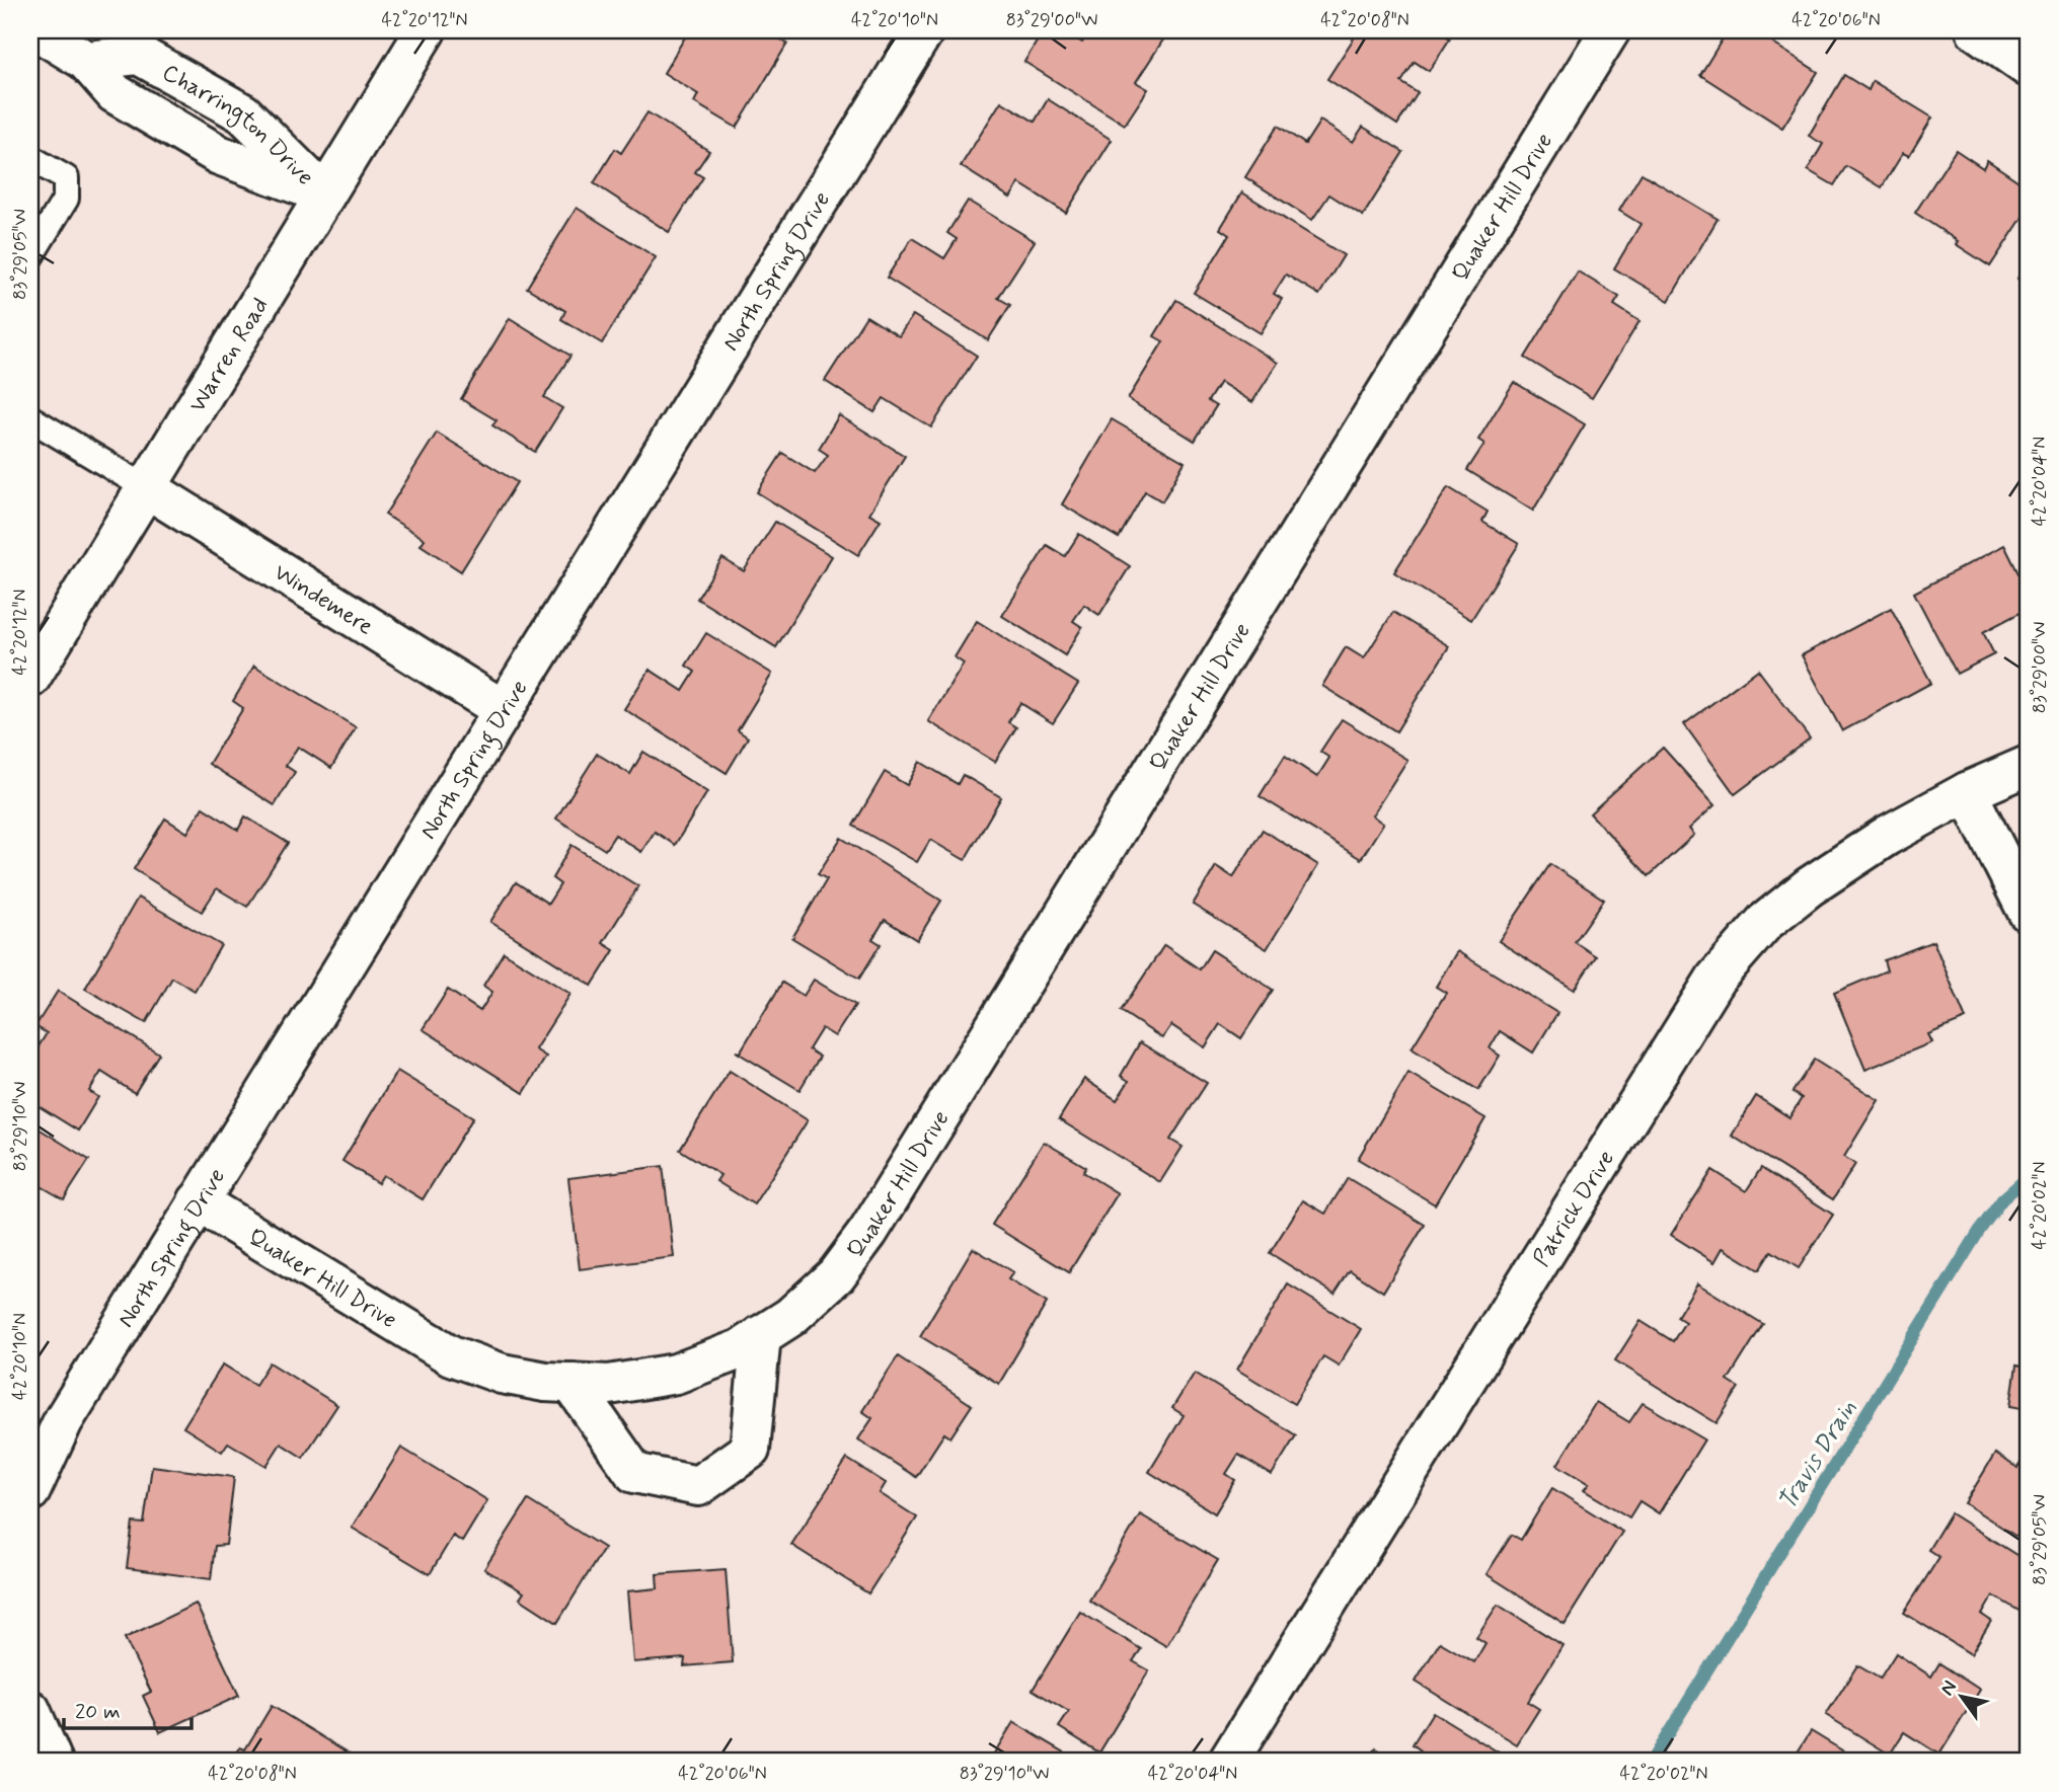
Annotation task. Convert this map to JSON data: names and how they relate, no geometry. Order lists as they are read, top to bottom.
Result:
{
  "streets": {
    "street": [
      "Charrington Drive",
      "Quaker Hill Drive",
      "North Spring Drive",
      "Warren Road",
      "Windemere",
      "Patrick Drive"
    ]
  },
  "crossings": [
    ["Charrington Drive", "Warren Road"],
    ["Quaker Hill Drive", "North Spring Drive"],
    ["North Spring Drive", "Windemere"],
    ["Warren Road", "Windemere"]
  ],
  "water": ["Travis Drain"],
  "scale_bar": "20 m",
  "north": "top left",
  "coordinates": [
    "42°20'12\"N",
    "42°20'10\"N",
    "83°29'00\"W",
    "42°20'08\"N",
    "42°20'06\"N",
    "83°29'05\"W",
    "42°20'04\"N",
    "83°29'10\"W",
    "42°20'02\"N"
  ]
}
